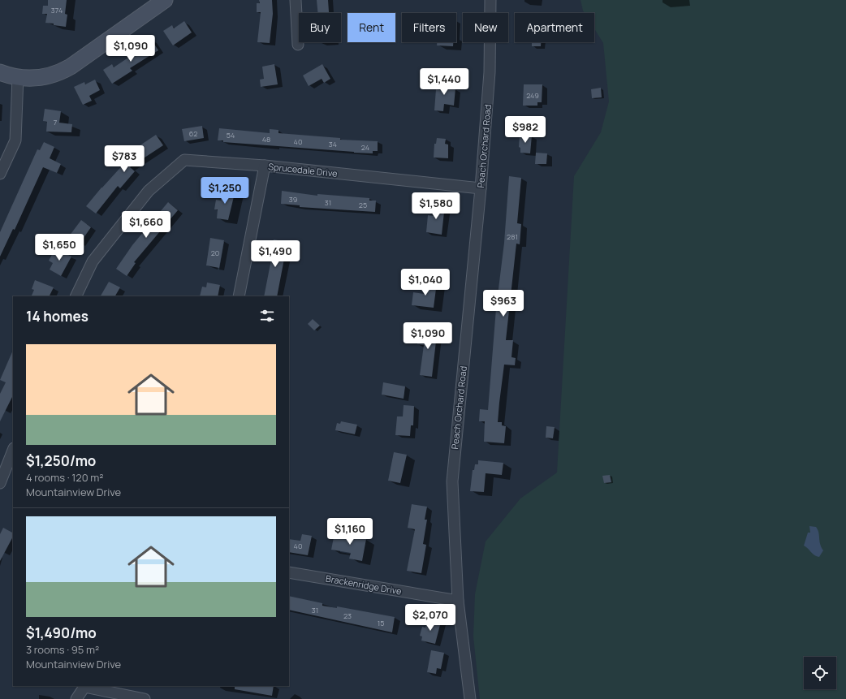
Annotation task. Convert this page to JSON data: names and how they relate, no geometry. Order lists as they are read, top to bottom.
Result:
{
  "streets": {
    "street": ["Peach Orchard Road", "Sprucedale Drive", "Brackenridge Drive"]
  },
  "crossings": [
    ["Peach Orchard Road", "Sprucedale Drive"],
    ["Peach Orchard Road", "Brackenridge Drive"]
  ],
  "house_numbers": [
    "374",
    "249",
    "7",
    "62",
    "54",
    "48",
    "40",
    "34",
    "24",
    "39",
    "31",
    "25",
    "281",
    "20",
    "40",
    "31",
    "23",
    "15"
  ],
  "page": {
    "chip": [
      "Buy",
      "Rent",
      "Filters",
      "New",
      "Apartment"
    ],
    "price": [
      "$1,090",
      "$1,440",
      "$982",
      "$783",
      "$1,250",
      "$1,580",
      "$1,660",
      "$1,650",
      "$1,490",
      "$1,040",
      "$963",
      "$1,090",
      "$1,160",
      "$2,070"
    ],
    "heading": "14 homes",
    "list": [
      {
        "name": "$1,250/mo",
        "note": "4 rooms · 120 m² · Mountainview Drive"
      },
      {
        "name": "$1,490/mo",
        "note": "3 rooms · 95 m² · Mountainview Drive"
      }
    ]
  }
}
